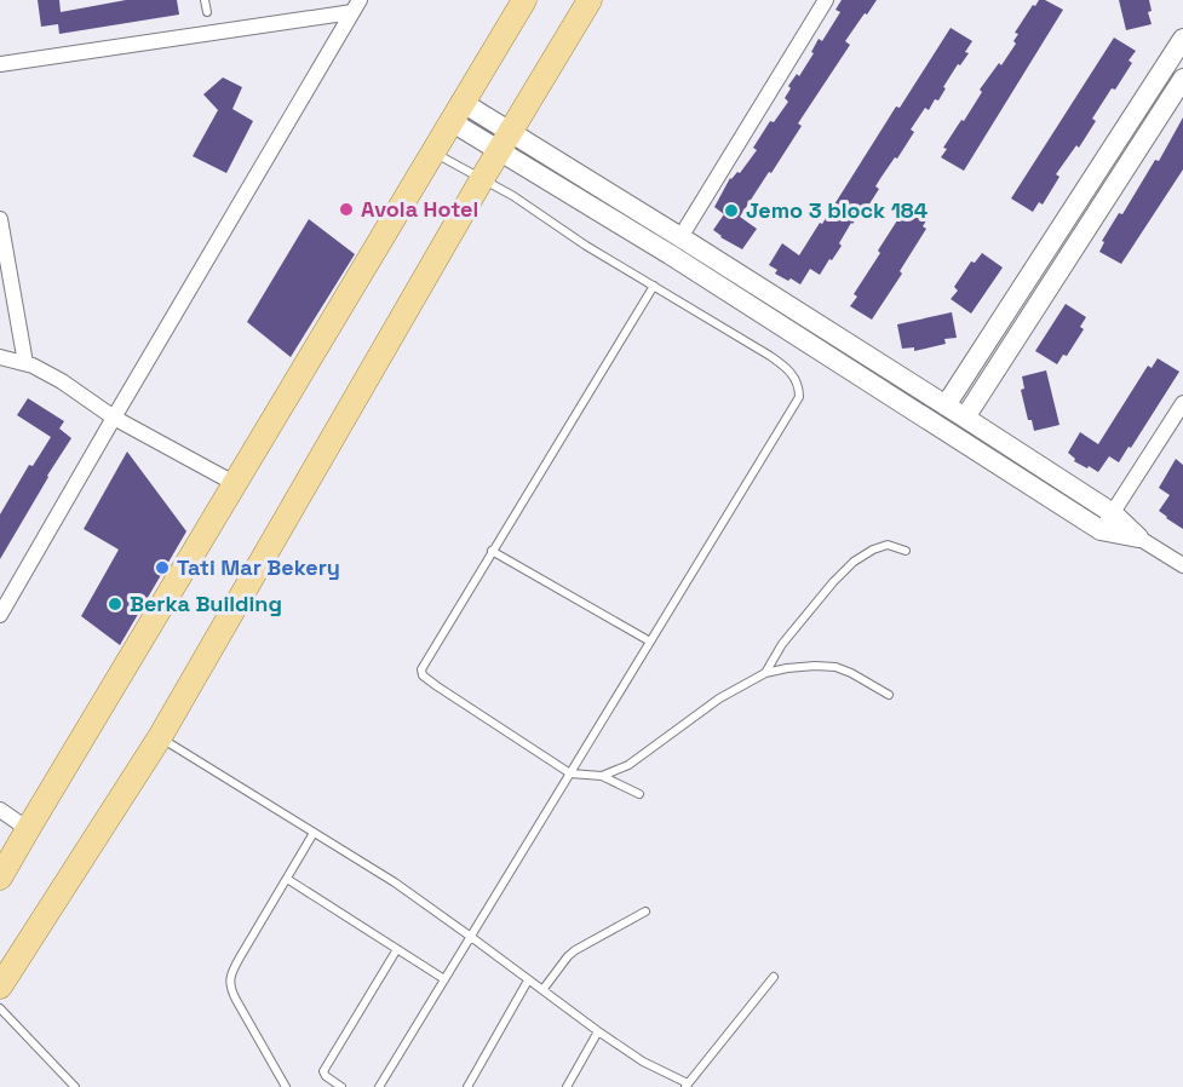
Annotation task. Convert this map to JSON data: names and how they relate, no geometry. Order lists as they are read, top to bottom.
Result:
{
  "places": [
    "Avola Hotel",
    "Jemo 3 block 184",
    "Tati Mar Bekery",
    "Berka Building"
  ]
}
